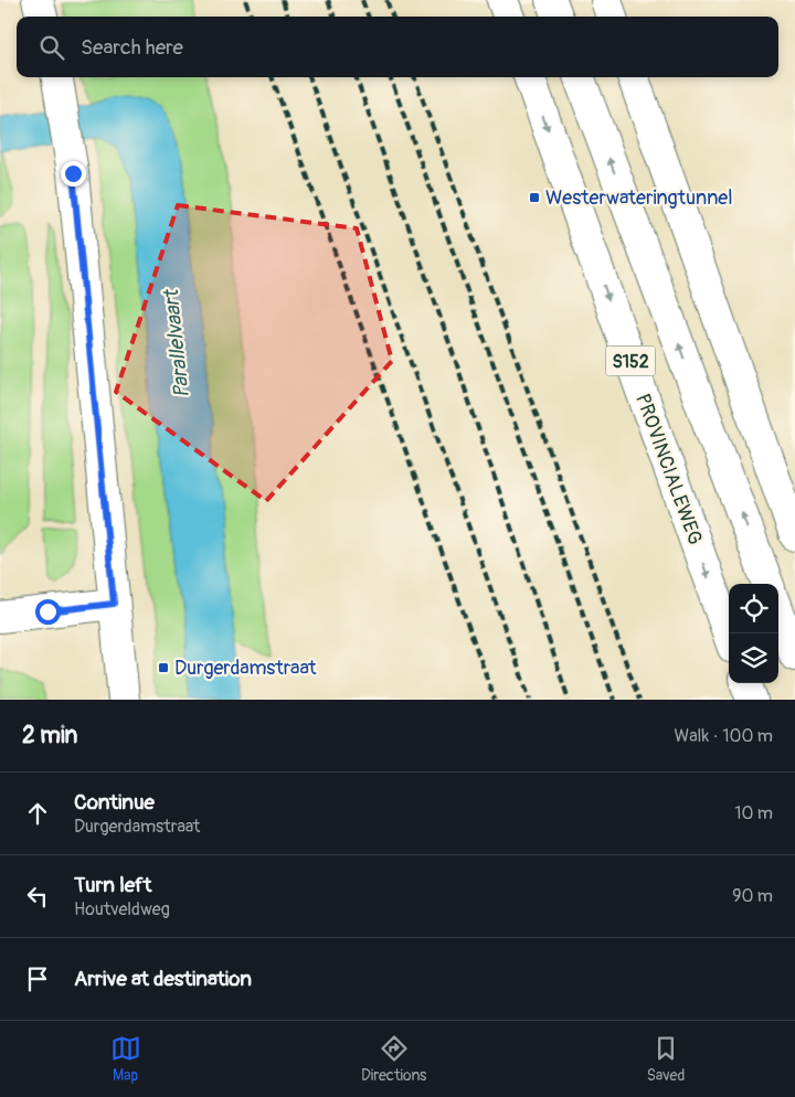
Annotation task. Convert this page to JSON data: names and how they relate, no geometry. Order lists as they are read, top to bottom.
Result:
{
  "streets": {
    "street": ["S152", "PROVINCIALEWEG"]
  },
  "water": ["Parallelvaart"],
  "places": {
    "transit": ["Westerwateringtunnel", "Durgerdamstraat"]
  },
  "page": {
    "search": "Search here",
    "heading": ["2 min", "Walk · 100 m"],
    "list": [
      ["Continue", "Durgerdamstraat", "10 m"],
      ["Turn left", "Houtveldweg", "90 m"],
      "Arrive at destination"
    ],
    "nav": ["Map", "Directions", "Saved"]
  }
}
